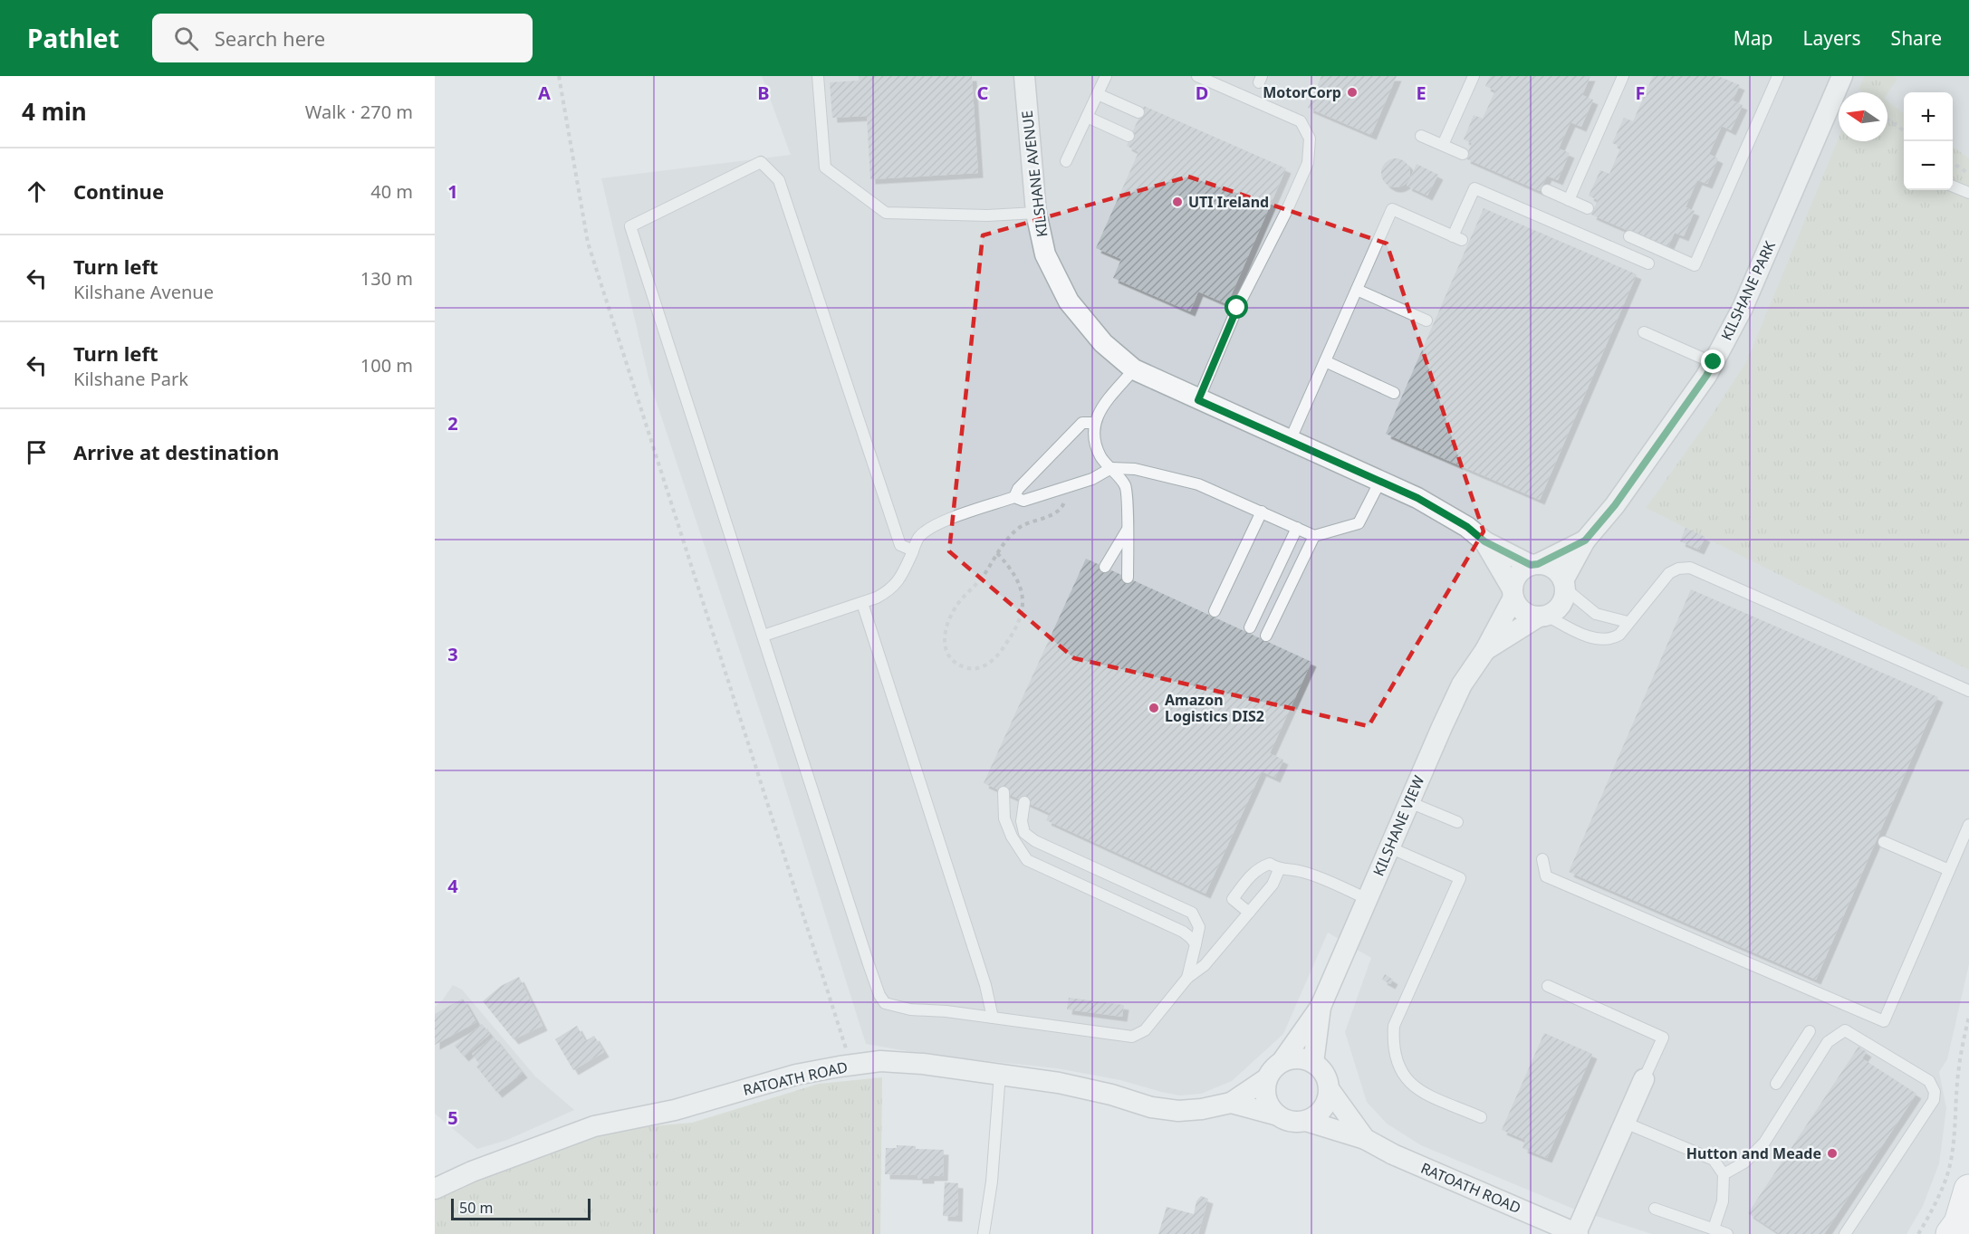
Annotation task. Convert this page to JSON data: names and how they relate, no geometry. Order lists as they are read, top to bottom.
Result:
{
  "streets": {
    "street": [
      "KILSHANE AVENUE",
      "KILSHANE PARK",
      "KILSHANE VIEW",
      "RATOATH ROAD"
    ]
  },
  "crossings": [
    ["KILSHANE AVENUE", "KILSHANE PARK"],
    ["KILSHANE AVENUE", "KILSHANE VIEW"],
    ["KILSHANE PARK", "KILSHANE VIEW"],
    ["KILSHANE VIEW", "RATOATH ROAD"]
  ],
  "places": [
    "MotorCorp",
    "UTI Ireland",
    "Amazon Logistics DIS2",
    "Hutton and Meade"
  ],
  "scale_bar": "50 m",
  "north": "left",
  "page": {
    "header": "Pathlet",
    "search": "Search here",
    "nav": ["Map", "Layers", "Share"],
    "heading": ["4 min", "Walk · 270 m"],
    "map_buttons": ["+", "−"],
    "list": [
      ["Continue", "40 m"],
      ["Turn left", "Kilshane Avenue", "130 m"],
      ["Turn left", "Kilshane Park", "100 m"],
      "Arrive at destination"
    ],
    "scale": "50 m"
  },
  "grid": {
    "columns": [
      "A",
      "B",
      "C",
      "D",
      "E",
      "F"
    ],
    "rows": [
      "1",
      "2",
      "3",
      "4",
      "5"
    ]
  }
}
